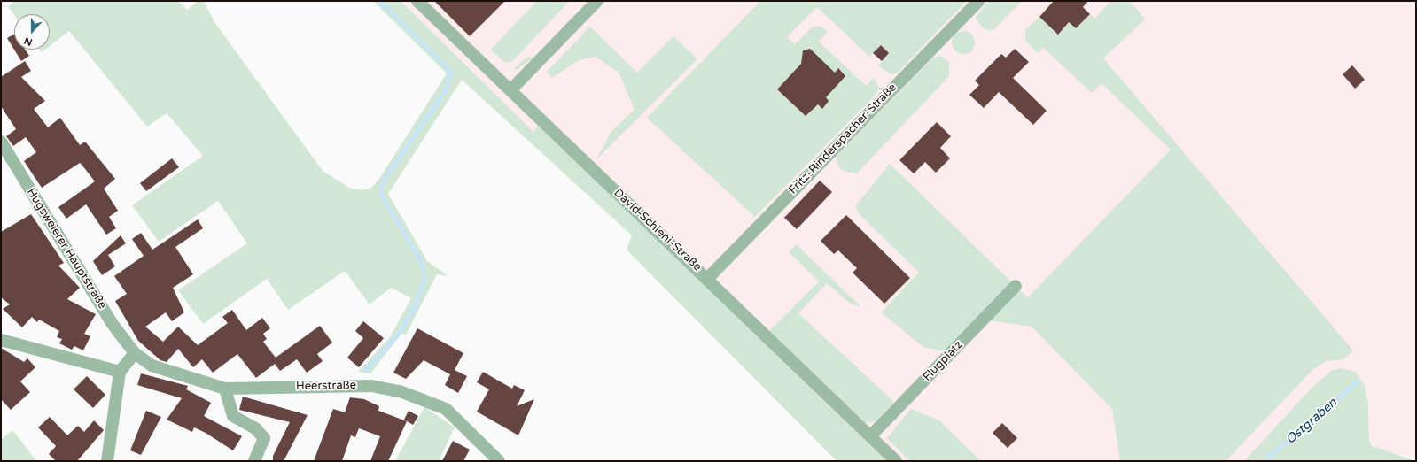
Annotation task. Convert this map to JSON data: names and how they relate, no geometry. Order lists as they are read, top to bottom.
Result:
{
  "streets": {
    "street": [
      "Fritz-Rinderspacher-Straße",
      "David-Schieni-Straße",
      "Hugsweierer Hauptstraße",
      "Flugplatz",
      "Heerstraße"
    ]
  },
  "crossings": [
    ["Fritz-Rinderspacher-Straße", "David-Schieni-Straße"],
    ["David-Schieni-Straße", "Flugplatz"],
    ["Hugsweierer Hauptstraße", "Heerstraße"]
  ],
  "water": ["Ostgraben"],
  "north": "bottom"
}
